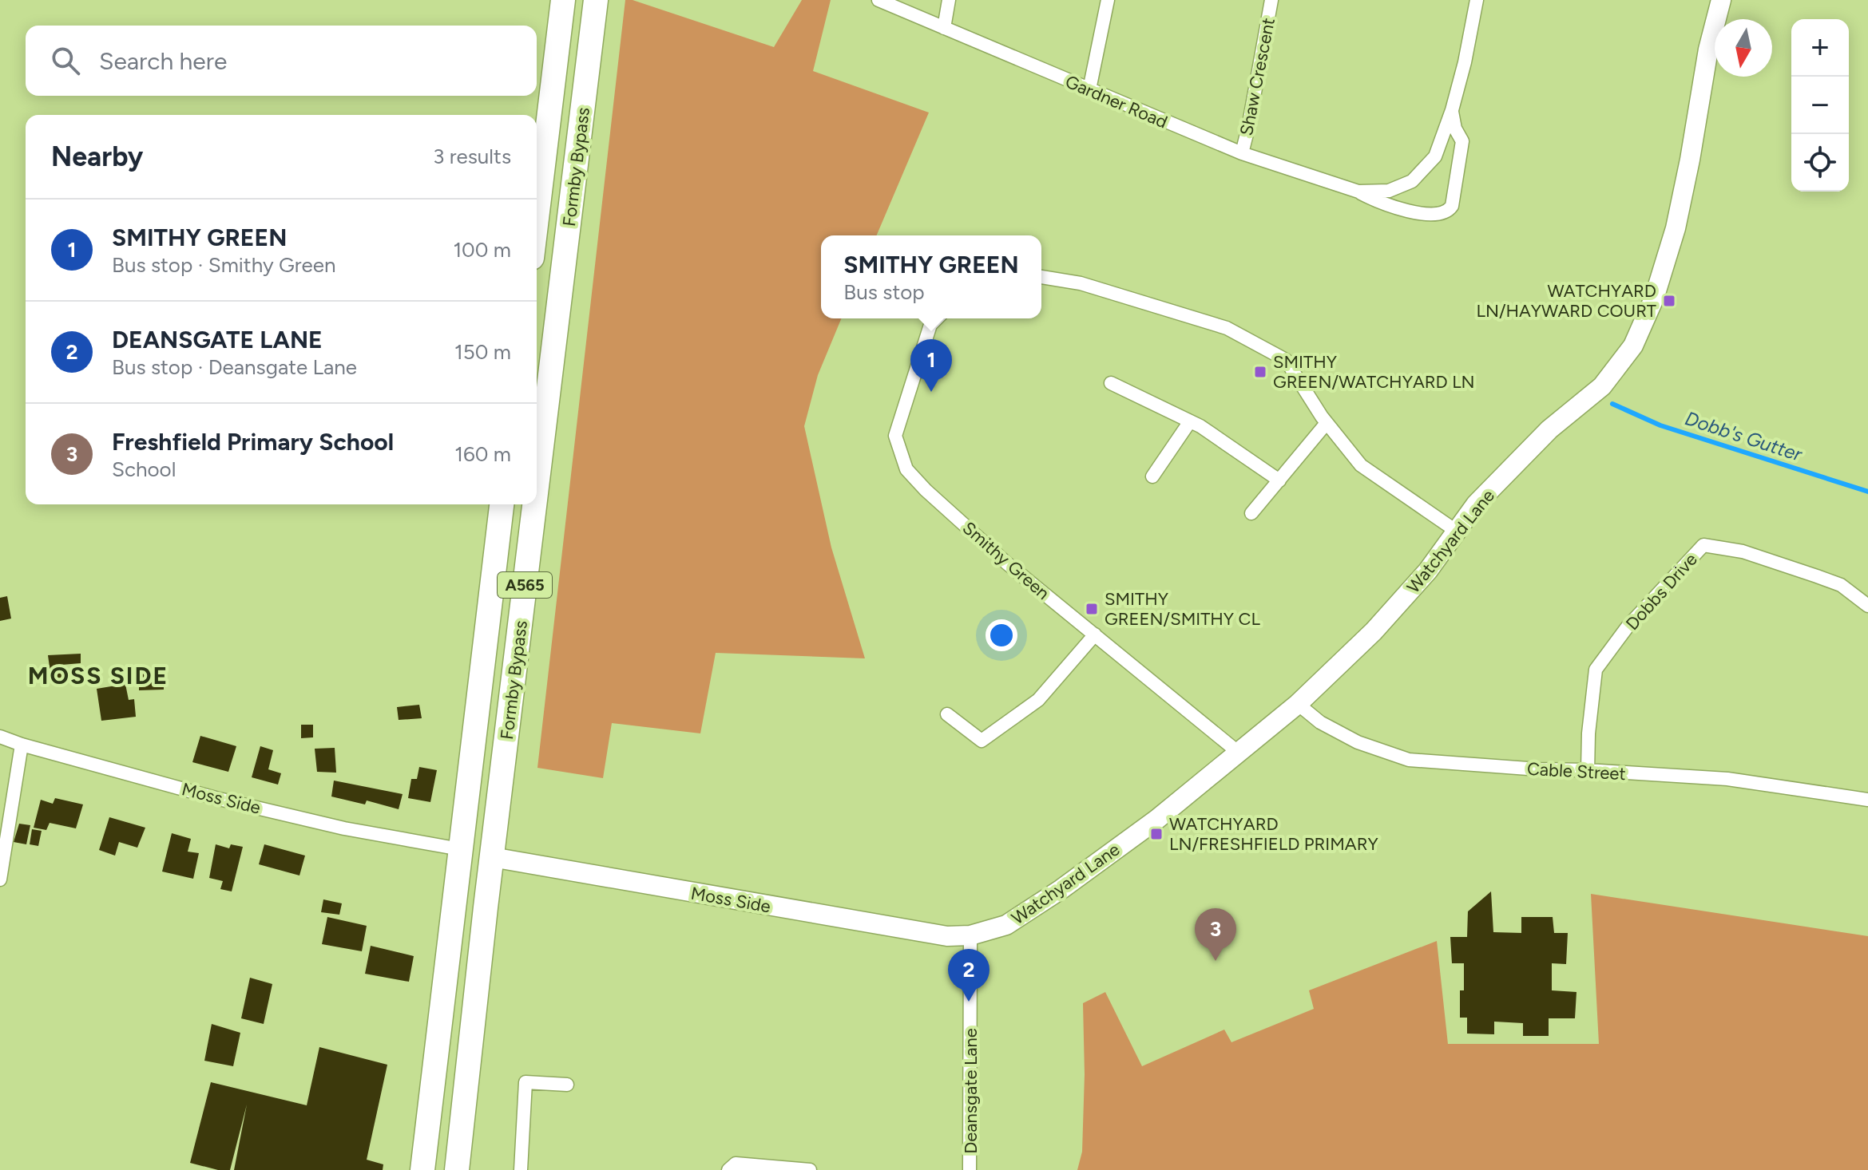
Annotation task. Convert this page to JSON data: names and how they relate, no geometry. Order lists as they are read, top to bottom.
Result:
{
  "streets": {
    "highway": ["Formby Bypass", "A565"],
    "street": [
      "Shaw Crescent",
      "Gardner Road",
      "Watchyard Lane",
      "Smithy Green",
      "Dobbs Drive",
      "Cable Street",
      "Moss Side",
      "Deansgate Lane"
    ]
  },
  "crossings": [
    ["Shaw Crescent", "Gardner Road"],
    ["Formby Bypass", "Moss Side"],
    ["Watchyard Lane", "Smithy Green"],
    ["Watchyard Lane", "Cable Street"],
    ["Watchyard Lane", "Moss Side"],
    ["Watchyard Lane", "Deansgate Lane"],
    ["Dobbs Drive", "Cable Street"],
    ["Moss Side", "Deansgate Lane"]
  ],
  "districts": ["MOSS SIDE"],
  "water": ["Dobb's Gutter"],
  "places": {
    "transit": [
      "WATCHYARD LN/HAYWARD COURT",
      "SMITHY GREEN/WATCHYARD LN",
      "SMITHY GREEN/SMITHY CL",
      "WATCHYARD LN/FRESHFIELD PRIMARY"
    ]
  },
  "north": "bottom",
  "page": {
    "map_buttons": ["+", "−"],
    "search": "Search here",
    "heading": ["Nearby", "3 results"],
    "list": [
      {
        "mark": "1",
        "name": "SMITHY GREEN",
        "note": "Bus stop · Smithy Green",
        "value": "100 m"
      },
      {
        "mark": "2",
        "name": "DEANSGATE LANE",
        "note": "Bus stop · Deansgate Lane",
        "value": "150 m"
      },
      {
        "mark": "3",
        "name": "Freshfield Primary School",
        "note": "School",
        "value": "160 m"
      }
    ],
    "popup": ["SMITHY GREEN", "Bus stop"],
    "pins": ["1", "3", "2"]
  }
}
